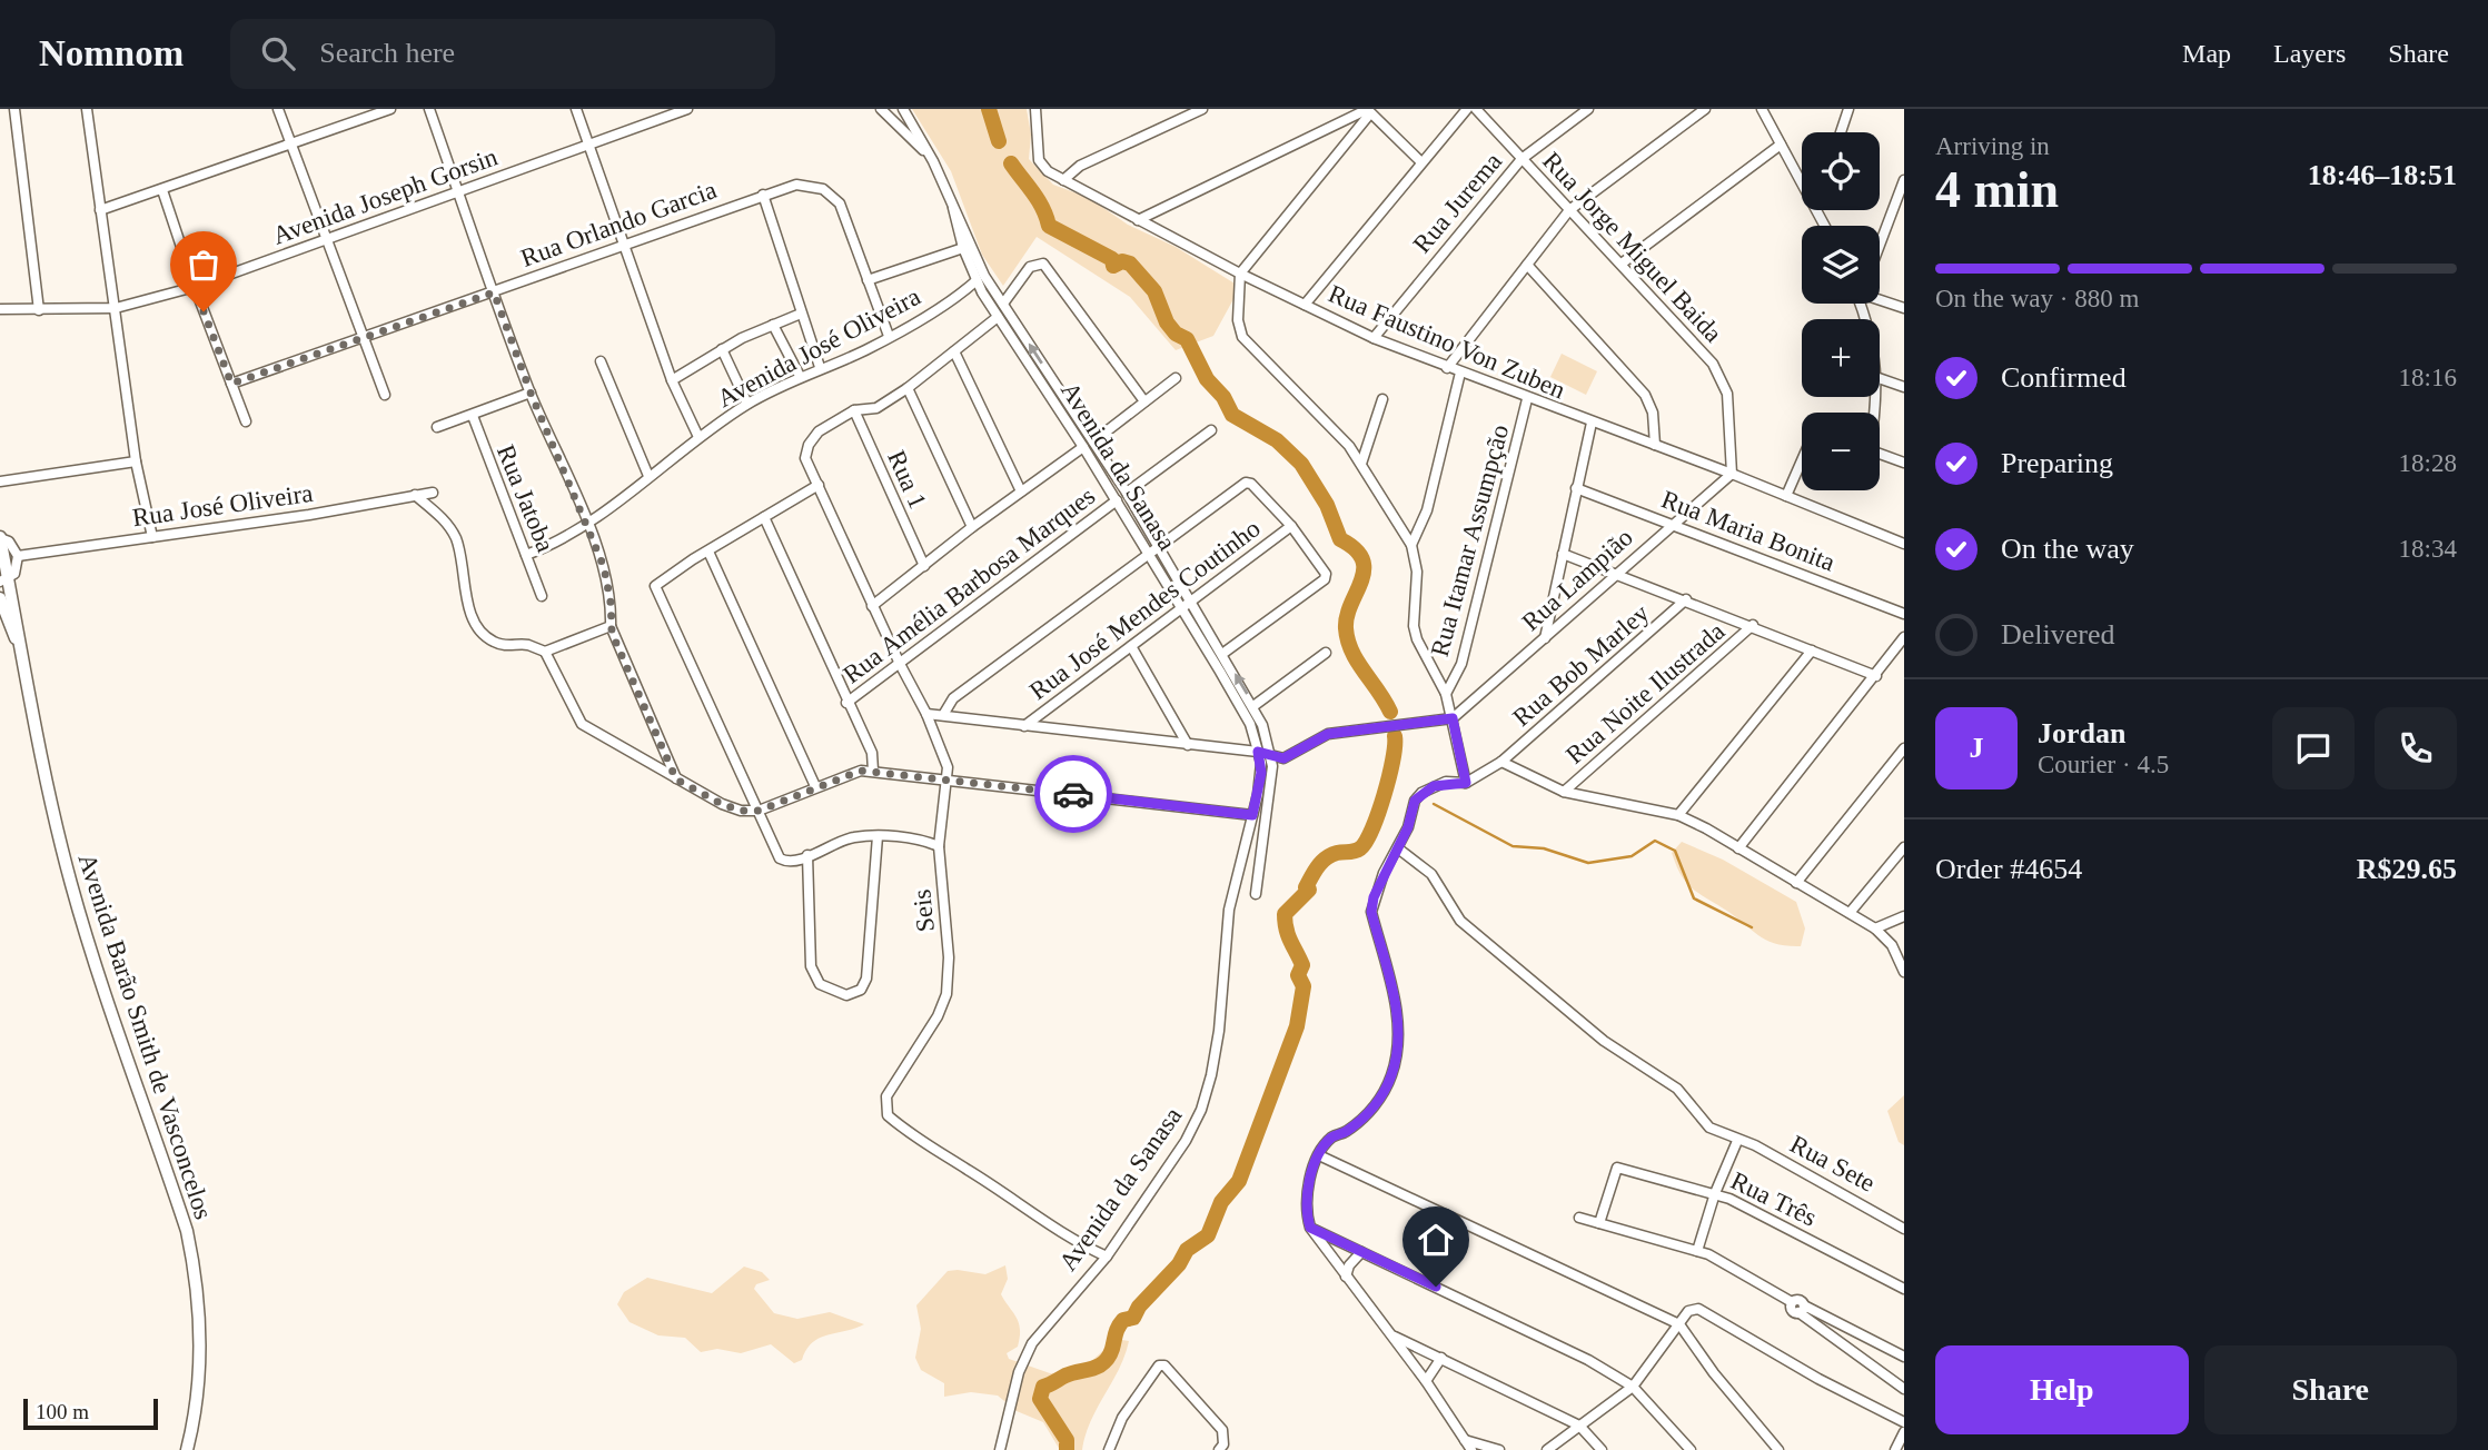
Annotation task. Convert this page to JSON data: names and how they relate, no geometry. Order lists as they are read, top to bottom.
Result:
{
  "streets": {
    "main road": ["Avenida Barão Smith de Vasconcelos"],
    "street": [
      "Avenida Joseph Gorsin",
      "Rua Jurema",
      "Rua Orlando Garcia",
      "Rua Jorge Miguel Baida",
      "Rua Faustino Von Zuben",
      "Avenida José Oliveira",
      "Avenida da Sanasa",
      "Rua 1",
      "Rua Jatoba",
      "Rua José Oliveira",
      "Rua Maria Bonita",
      "Rua Itamar Assumpção",
      "Rua Lampião",
      "Rua Amélia Barbosa Marques",
      "Rua José Mendes Coutinho",
      "Rua Bob Marley",
      "Rua Noite Ilustrada",
      "Seis",
      "Rua Sete",
      "Rua Três"
    ]
  },
  "crossings": [
    ["Rua Jurema", "Rua Jorge Miguel Baida"],
    ["Rua Jurema", "Rua Faustino Von Zuben"],
    ["Rua Orlando Garcia", "Avenida José Oliveira"],
    ["Rua Jorge Miguel Baida", "Rua Faustino Von Zuben"],
    ["Rua Jorge Miguel Baida", "Rua Lampião"],
    ["Rua Faustino Von Zuben", "Rua Itamar Assumpção"],
    ["Rua Faustino Von Zuben", "Rua Lampião"],
    ["Avenida José Oliveira", "Avenida da Sanasa"],
    ["Avenida José Oliveira", "Rua Jatoba"],
    ["Avenida da Sanasa", "Rua Amélia Barbosa Marques"],
    ["Avenida da Sanasa", "Rua José Mendes Coutinho"],
    ["Avenida da Sanasa", "Seis"],
    ["Rua 1", "Seis"],
    ["Rua Maria Bonita", "Rua Lampião"],
    ["Rua Itamar Assumpção", "Rua Lampião"],
    ["Rua Itamar Assumpção", "Rua Bob Marley"],
    ["Rua Amélia Barbosa Marques", "Seis"]
  ],
  "scale_bar": "100 m",
  "page": {
    "header": "Nomnom",
    "search": "Search here",
    "nav": ["Map", "Layers", "Share"],
    "heading": ["4 min", "Arriving in", "18:46–18:51"],
    "panel": [
      "Jordan",
      "Courier · 4.5",
      "Order #4654",
      "R$29.65"
    ],
    "map_buttons": ["+", "−"],
    "bar": "On the way · 880 m",
    "list": [
      ["Confirmed", "18:16"],
      ["Preparing", "18:28"],
      ["On the way", "18:34"],
      "Delivered"
    ],
    "round": "J",
    "buttons": ["Help", "Share"],
    "scale": "100 m"
  }
}
